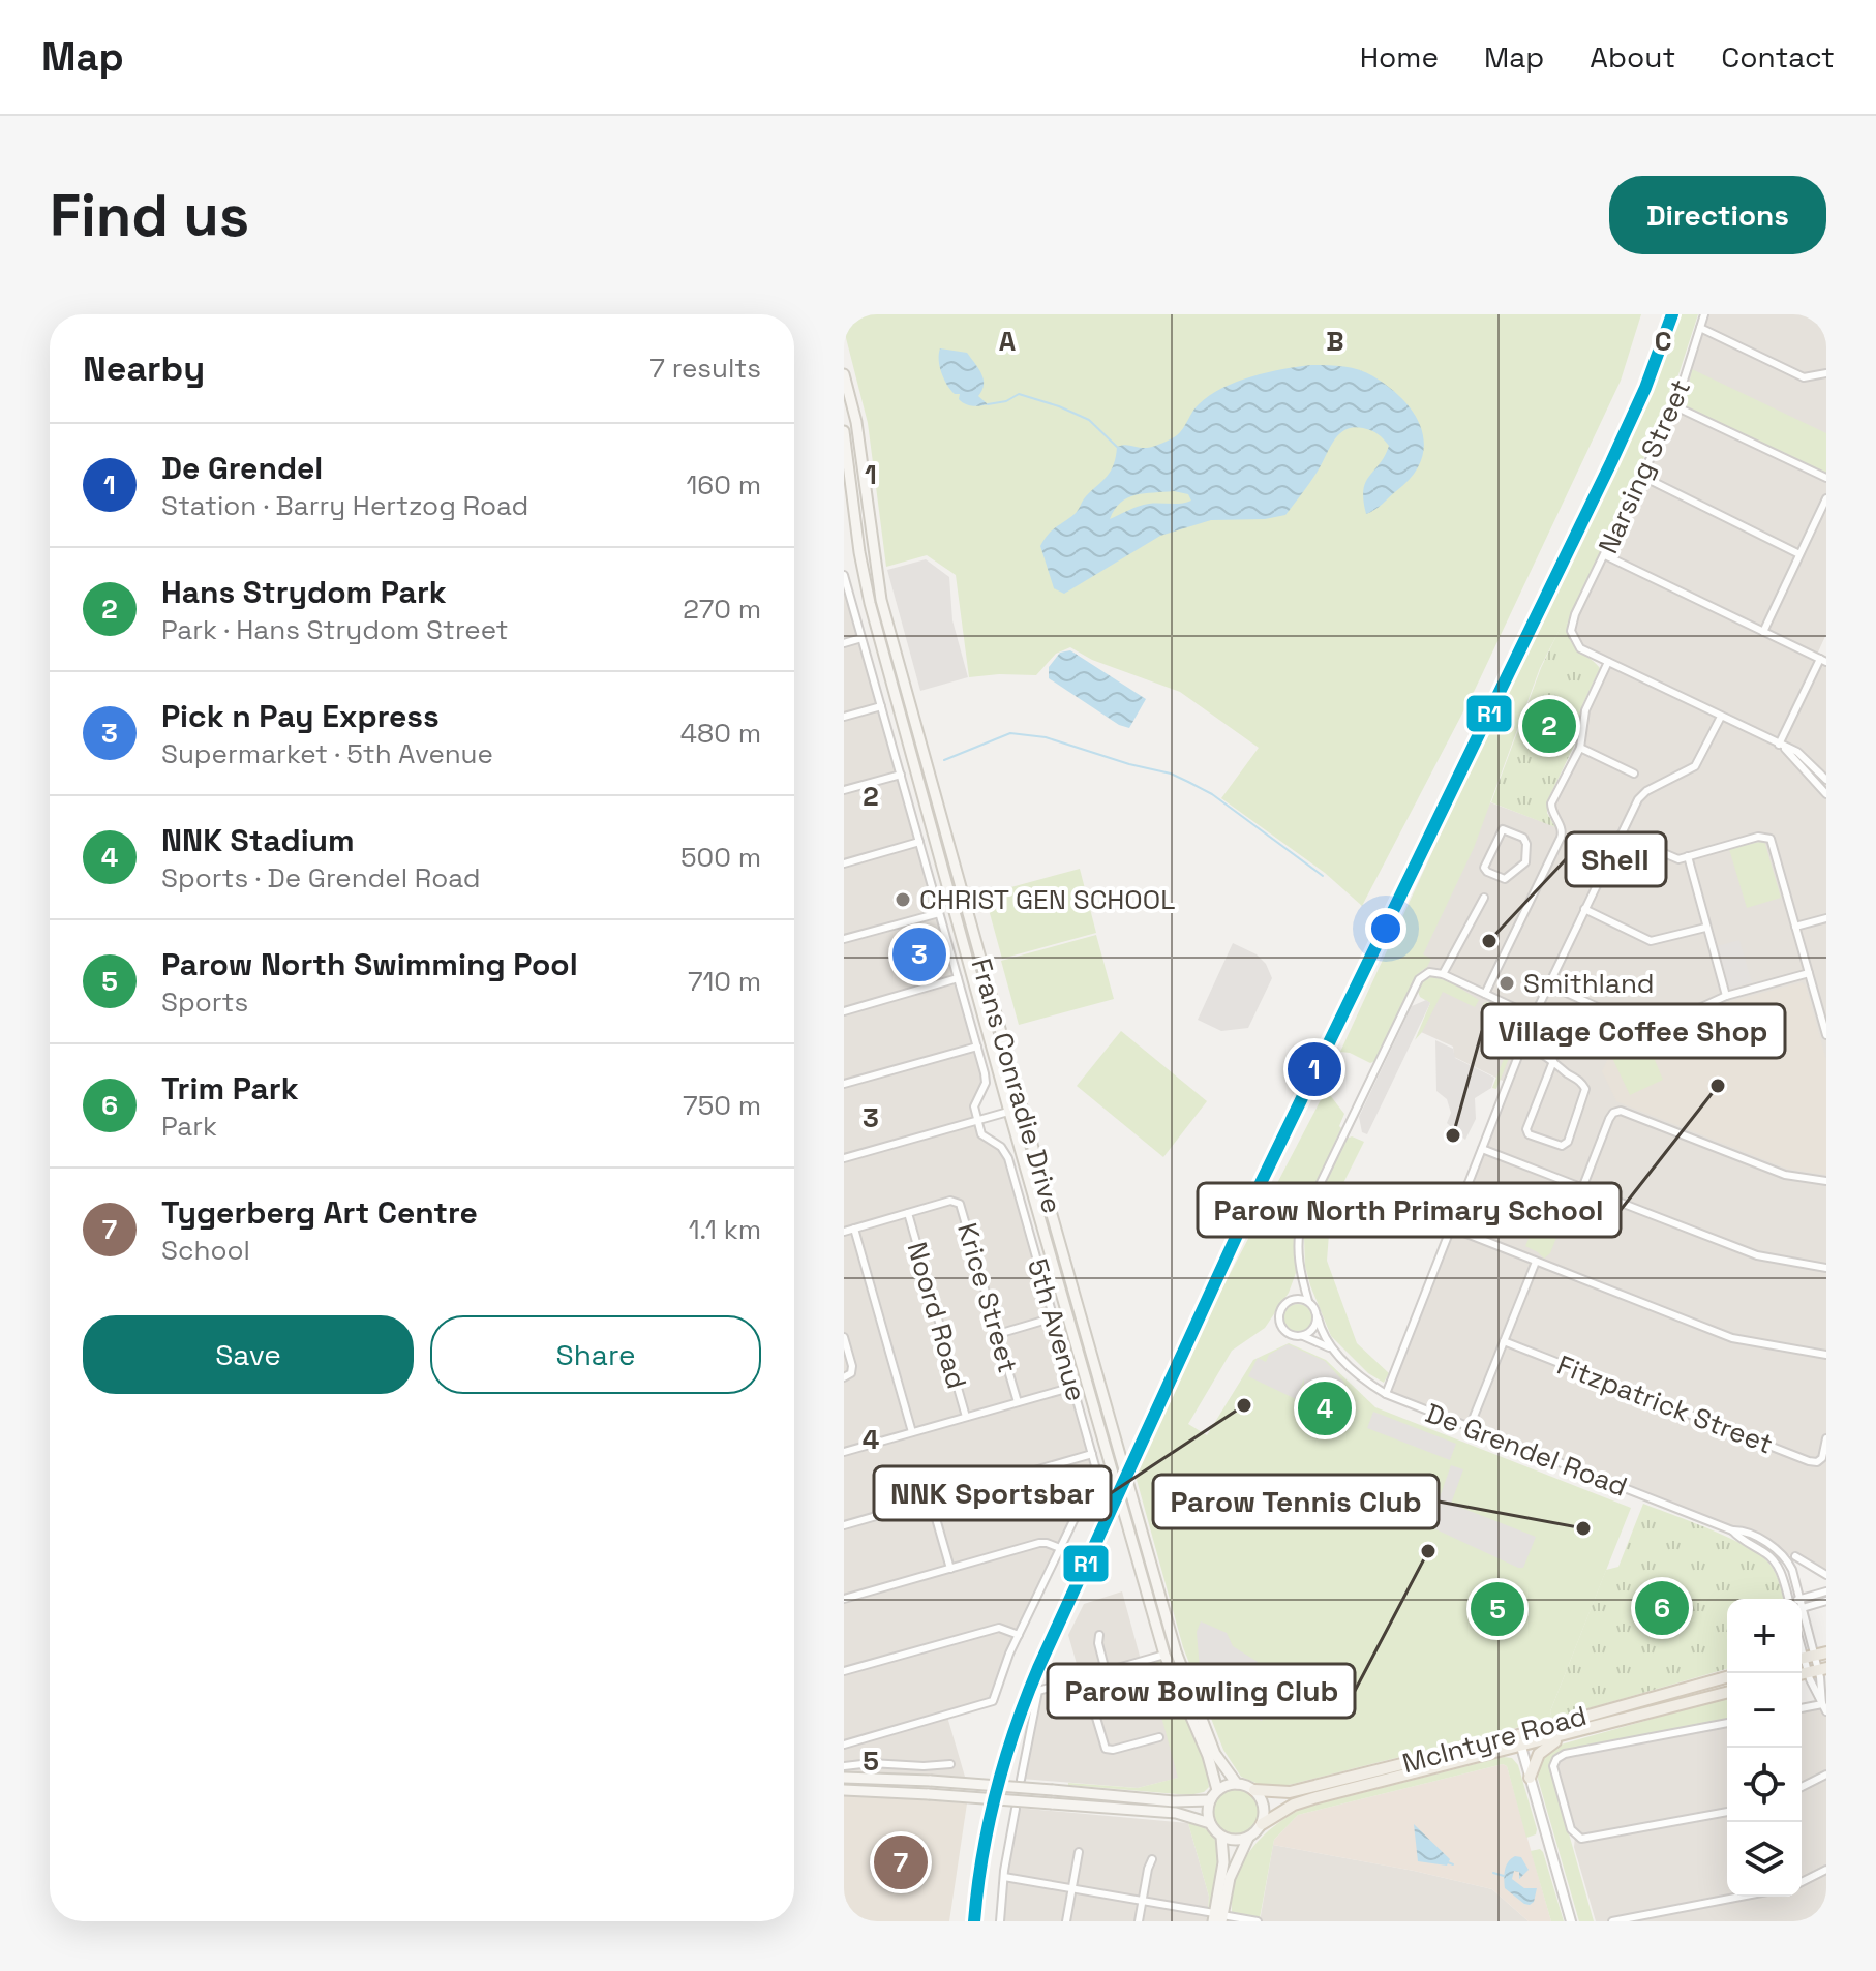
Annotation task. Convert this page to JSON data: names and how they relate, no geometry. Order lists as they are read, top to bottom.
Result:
{
  "streets": {
    "main road": ["Frans Conradie Drive", "McIntyre Road"],
    "street": [
      "Narsing Street",
      "Krice Street",
      "Noord Road",
      "5th Avenue",
      "Fitzpatrick Street",
      "De Grendel Road"
    ]
  },
  "crossings": [
    ["Frans Conradie Drive", "McIntyre Road"],
    ["Krice Street", "Noord Road"]
  ],
  "places": [
    "CHRIST GEN SCHOOL",
    "Shell",
    "Smithland",
    "Parow North Primary School",
    "Village Coffee Shop",
    "NNK Sportsbar",
    "Parow Tennis Club",
    "Parow Bowling Club"
  ],
  "lines": ["transit line R1"],
  "page": {
    "header": "Map",
    "nav": [
      "Home",
      "Map",
      "About",
      "Contact"
    ],
    "buttons": [
      "Directions",
      ["Save", "Share"]
    ],
    "title": "Find us",
    "heading": ["Nearby", "7 results"],
    "list": [
      {
        "mark": "1",
        "name": "De Grendel",
        "note": "Station · Barry Hertzog Road",
        "value": "160 m"
      },
      {
        "mark": "2",
        "name": "Hans Strydom Park",
        "note": "Park · Hans Strydom Street",
        "value": "270 m"
      },
      {
        "mark": "3",
        "name": "Pick n Pay Express",
        "note": "Supermarket · 5th Avenue",
        "value": "480 m"
      },
      {
        "mark": "4",
        "name": "NNK Stadium",
        "note": "Sports · De Grendel Road",
        "value": "500 m"
      },
      {
        "mark": "5",
        "name": "Parow North Swimming Pool",
        "note": "Sports",
        "value": "710 m"
      },
      {
        "mark": "6",
        "name": "Trim Park",
        "note": "Park",
        "value": "750 m"
      },
      {
        "mark": "7",
        "name": "Tygerberg Art Centre",
        "note": "School",
        "value": "1.1 km"
      }
    ],
    "pins": [
      "2",
      "3",
      "1",
      "4",
      "6",
      "5",
      "7"
    ],
    "map_buttons": ["+", "−"]
  },
  "grid": {
    "columns": ["A", "B", "C"],
    "rows": [
      "1",
      "2",
      "3",
      "4",
      "5"
    ]
  }
}
